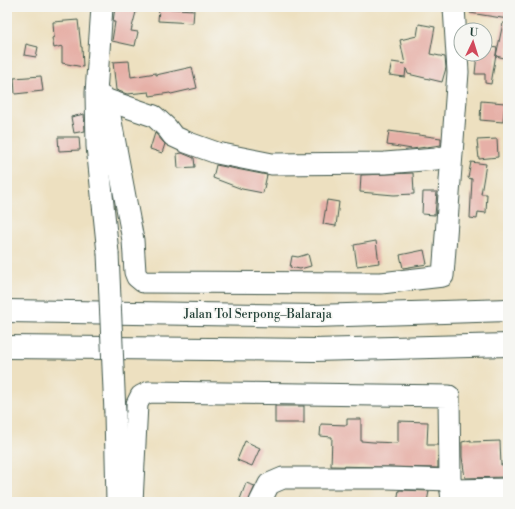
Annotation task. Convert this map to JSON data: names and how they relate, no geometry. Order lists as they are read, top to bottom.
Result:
{
  "streets": {
    "highway": ["Jalan Tol Serpong–Balaraja"]
  },
  "north": "top"
}
